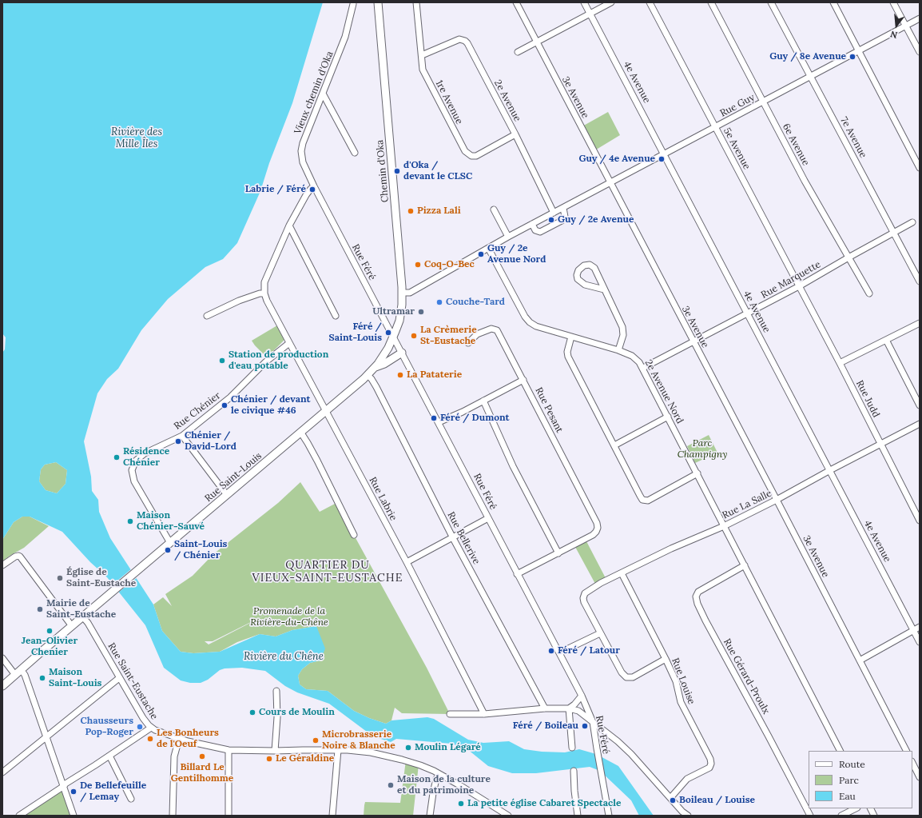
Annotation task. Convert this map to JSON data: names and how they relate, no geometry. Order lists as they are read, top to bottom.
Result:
{
  "streets": {
    "main road": ["Chemin d'Oka", "Rue Saint-Louis"],
    "street": [
      "4e Avenue",
      "Vieux chemin d'Oka",
      "3e Avenue",
      "2e Avenue",
      "1re Avenue",
      "Rue Guy",
      "7e Avenue",
      "6e Avenue",
      "5e Avenue",
      "Rue Féré",
      "Rue Marquette",
      "2e Avenue Nord",
      "Rue Judd",
      "Rue Pesant",
      "Rue Chénier",
      "Rue Labrie",
      "Rue La Salle",
      "Rue Bellerive",
      "Rue Gérard-Proulx",
      "Rue Saint-Eustache",
      "Rue Louise"
    ]
  },
  "crossings": [
    ["4e Avenue", "Rue Guy"],
    ["4e Avenue", "Rue Marquette"],
    ["4e Avenue", "Rue La Salle"],
    ["Vieux chemin d'Oka", "Rue Féré"],
    ["3e Avenue", "Rue Guy"],
    ["3e Avenue", "Rue Marquette"],
    ["3e Avenue", "Rue La Salle"],
    ["2e Avenue", "1re Avenue"],
    ["2e Avenue", "Rue Guy"],
    ["Rue Guy", "7e Avenue"],
    ["Rue Guy", "6e Avenue"],
    ["Rue Guy", "5e Avenue"],
    ["Rue Guy", "Chemin d'Oka"],
    ["Rue Guy", "2e Avenue Nord"],
    ["7e Avenue", "Rue Marquette"],
    ["6e Avenue", "Rue Marquette"],
    ["5e Avenue", "Rue Marquette"],
    ["5e Avenue", "Rue Judd"],
    ["Chemin d'Oka", "Rue Féré"],
    ["Chemin d'Oka", "Rue Saint-Louis"],
    ["Rue Féré", "Rue Saint-Louis"],
    ["Rue Marquette", "2e Avenue Nord"],
    ["Rue Marquette", "Rue Judd"],
    ["2e Avenue Nord", "Rue La Salle"],
    ["2e Avenue Nord", "Rue Gérard-Proulx"],
    ["Rue Judd", "Rue La Salle"],
    ["Rue Chénier", "Rue Saint-Louis"],
    ["Rue Chénier", "Rue Labrie"],
    ["Rue Saint-Louis", "Rue Labrie"],
    ["Rue Saint-Louis", "Rue Bellerive"],
    ["Rue Saint-Louis", "Rue Saint-Eustache"],
    ["Rue La Salle", "Rue Louise"]
  ],
  "districts": ["QUARTIER DU VIEUX-SAINT-EUSTACHE"],
  "water": ["Rivière des Mille Îles", "Rivière du Chêne"],
  "parks": ["Parc Champigny", "Promenade de la Rivière-du-Chêne"],
  "places": [
    "Guy / 8e Avenue",
    "Guy / 4e Avenue",
    "d'Oka / devant le CLSC",
    "Labrie / Féré",
    "Pizza Lali",
    "Guy / 2e Avenue",
    "Guy / 2e Avenue Nord",
    "Coq-O-Bec",
    "Couche-Tard",
    "Ultramar",
    "Féré / Saint-Louis",
    "La Crèmerie St-Eustache",
    "Station de production d'eau potable",
    "La Pataterie",
    "Chénier / devant le civique #46",
    "Féré / Dumont",
    "Chénier / David-Lord",
    "Résidence Chénier",
    "Maison Chénier-Sauvé",
    "Saint-Louis / Chénier",
    "Église de Saint-Eustache",
    "Mairie de Saint-Eustache",
    "Jean-Olivier Chenier",
    "Féré / Latour",
    "Maison Saint-Louis",
    "Cours de Moulin",
    "Féré / Boileau",
    "Chausseurs Pop-Roger",
    "Les Bonheurs de l'Oeuf",
    "Microbrasserie Noire & Blanche",
    "Moulin Légaré",
    "Billard Le Gentilhomme",
    "Le Géraldine",
    "Maison de la culture et du patrimoine",
    "De Bellefeuille / Lemay",
    "Boileau / Louise",
    "La petite église Cabaret Spectacle"
  ],
  "legend": ["Route", "Parc", "Eau"],
  "north": "bottom"
}
